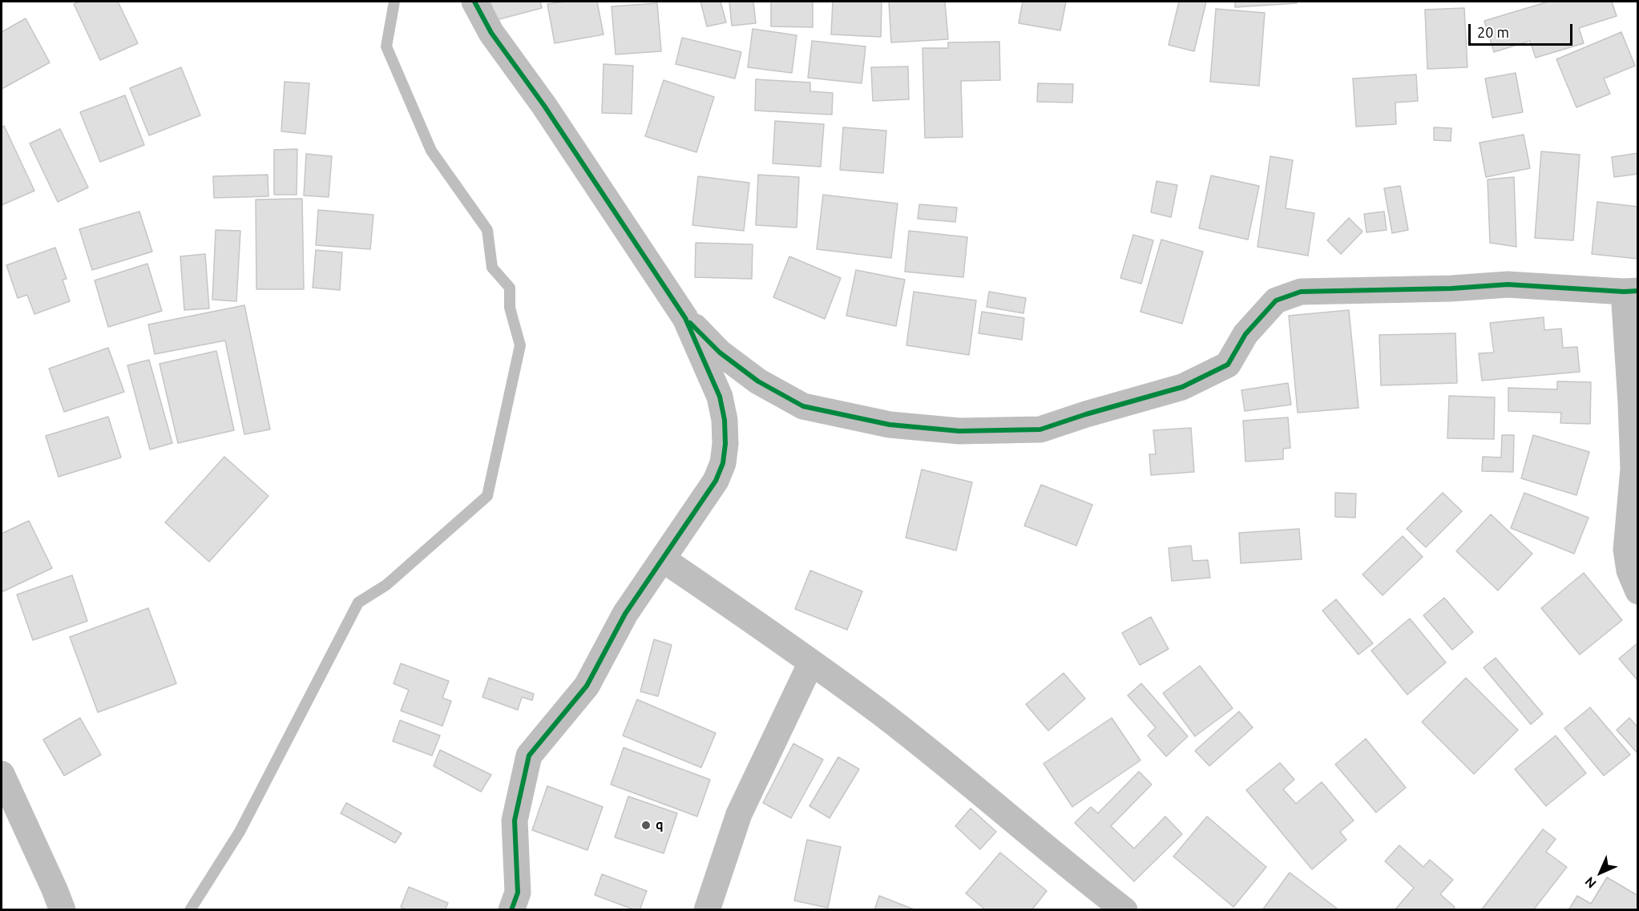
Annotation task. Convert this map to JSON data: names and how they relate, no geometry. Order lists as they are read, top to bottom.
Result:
{
  "places": ["q"],
  "scale_bar": "20 m",
  "north": "bottom left"
}
